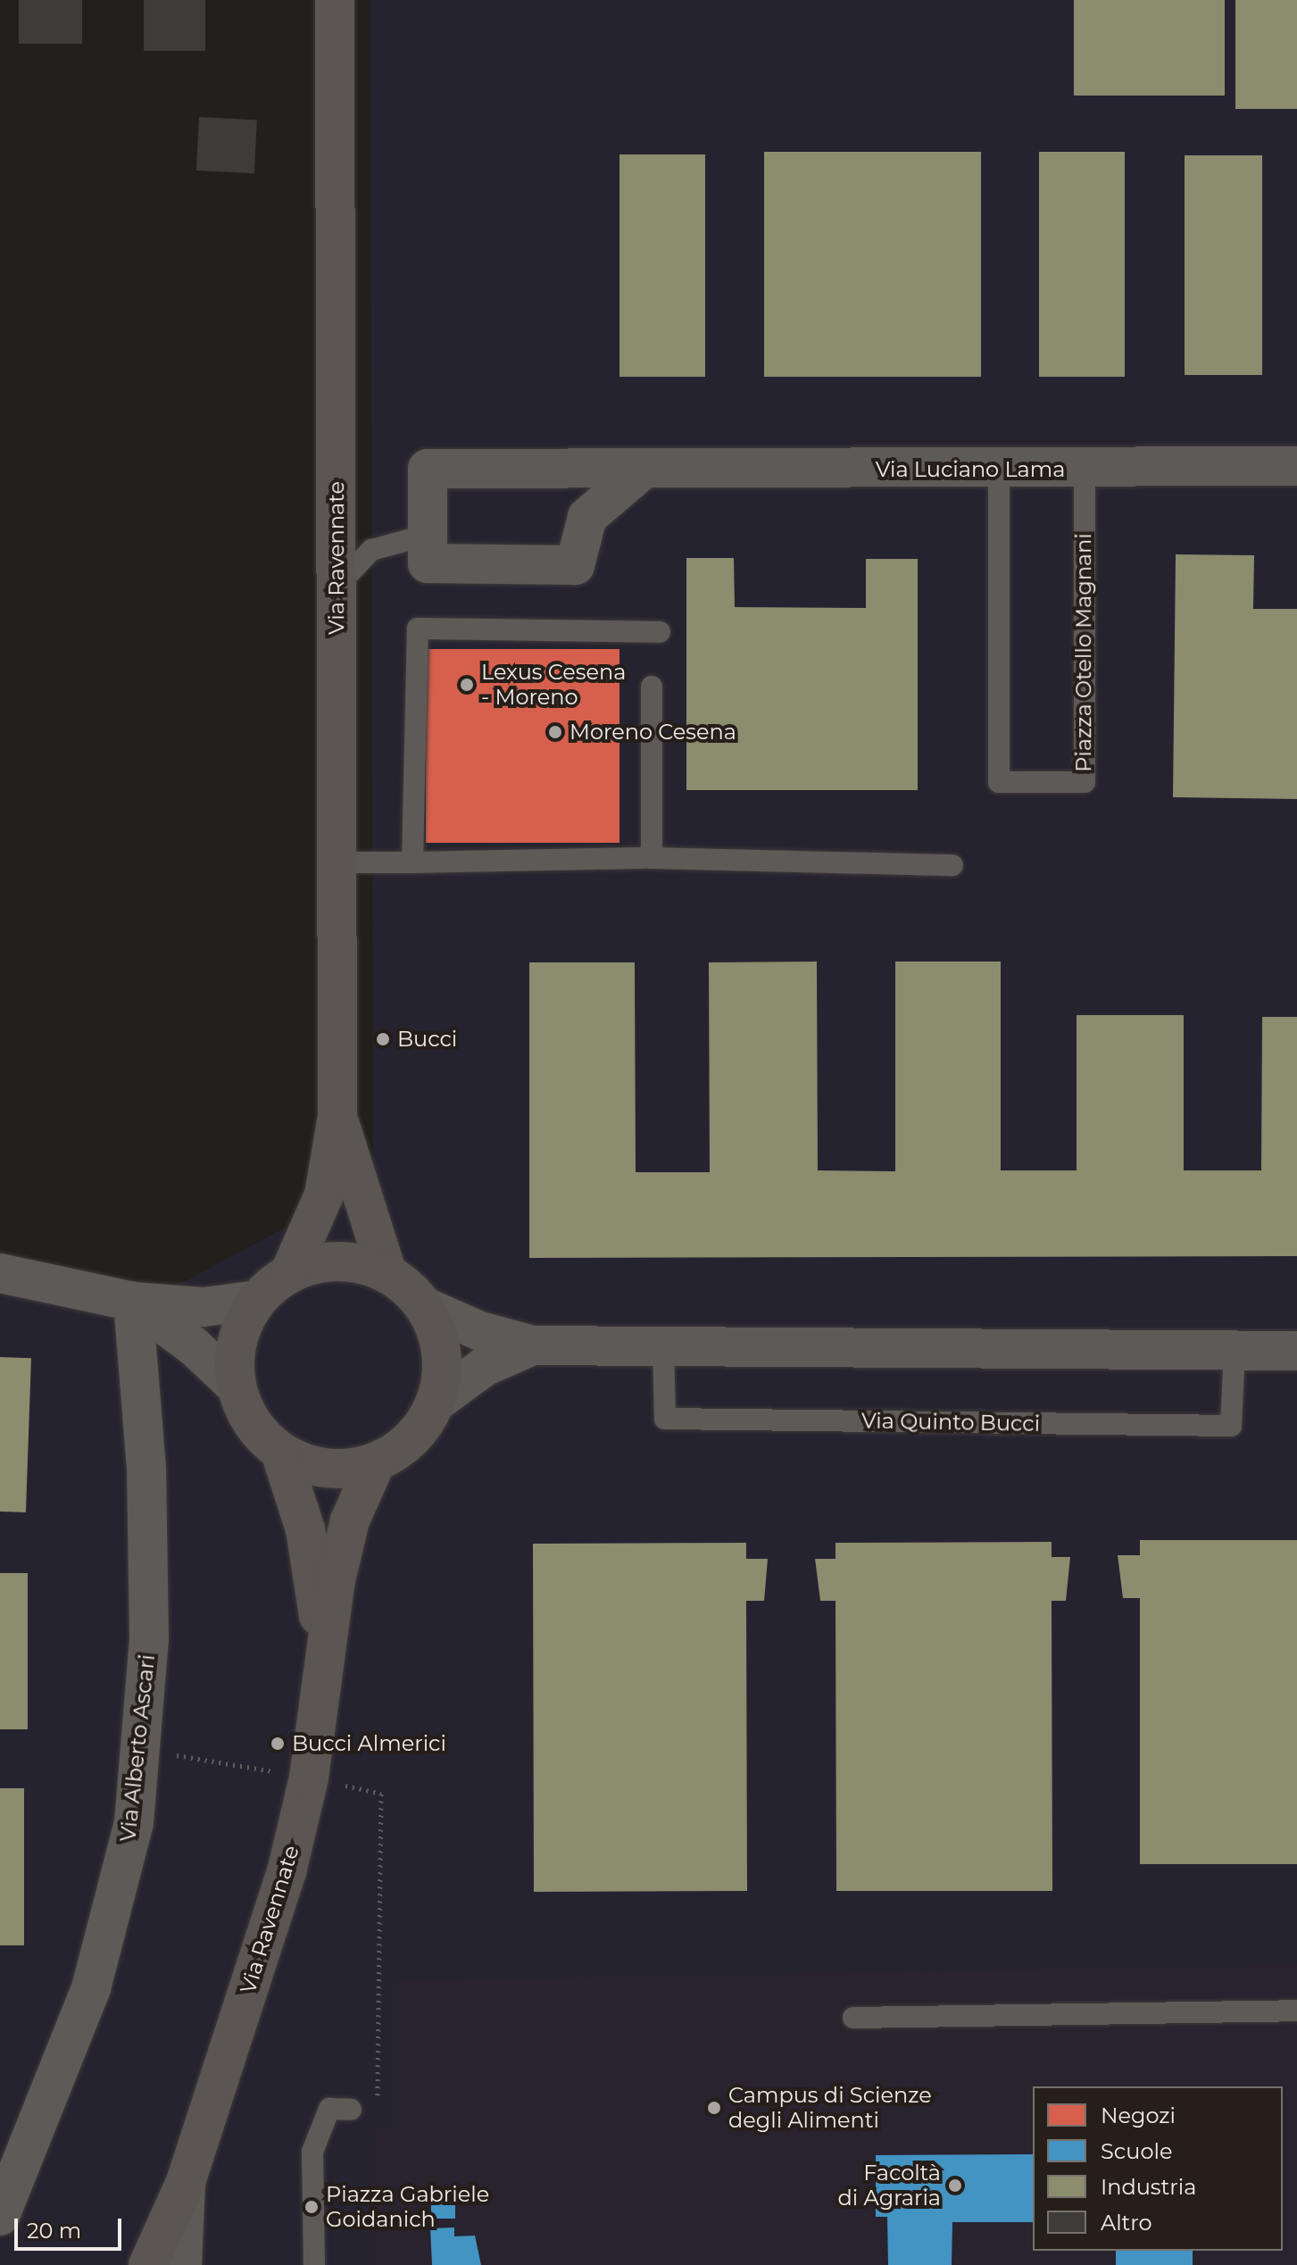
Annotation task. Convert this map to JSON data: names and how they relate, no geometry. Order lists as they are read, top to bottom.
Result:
{
  "streets": {
    "main road": ["Via Ravennate"],
    "street": ["Via Luciano Lama", "Via Alberto Ascari"],
    "lane": ["Piazza Otello Magnani", "Via Quinto Bucci"]
  },
  "crossings": [
    ["Via Luciano Lama", "Piazza Otello Magnani"]
  ],
  "places": [
    "Lexus Cesena - Moreno",
    "Moreno Cesena",
    "Bucci",
    "Bucci Almerici",
    "Campus di Scienze degli Alimenti",
    "Facoltà di Agraria",
    "Piazza Gabriele Goidanich"
  ],
  "legend": [
    "Negozi",
    "Scuole",
    "Industria",
    "Altro"
  ],
  "scale_bar": "20 m"
}
